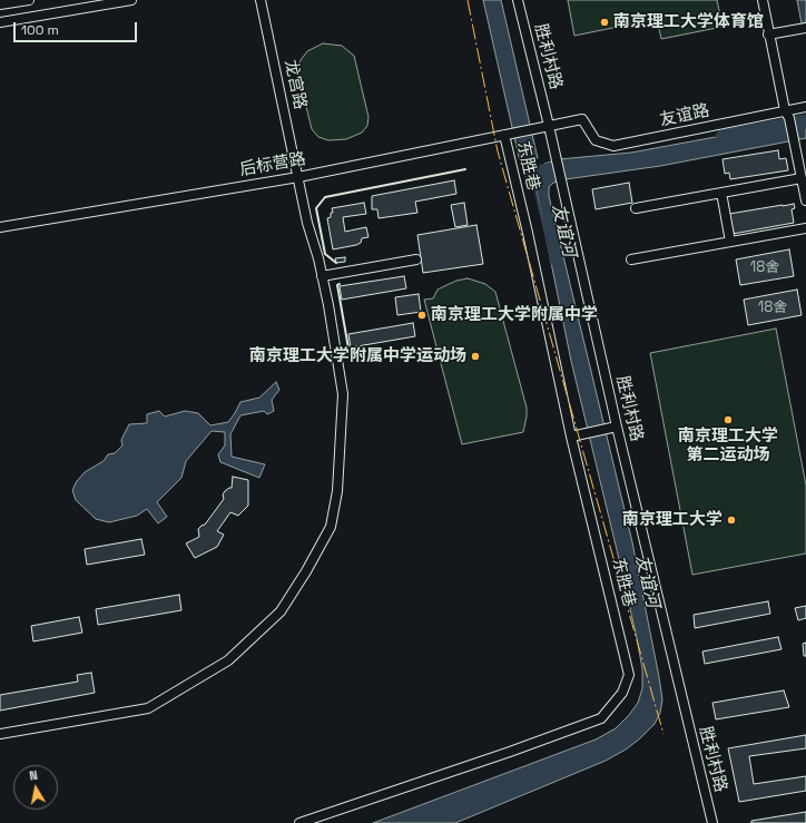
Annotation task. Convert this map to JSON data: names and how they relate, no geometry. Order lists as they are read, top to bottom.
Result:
{
  "streets": {
    "street": [
      "胜利村路",
      "龙宫路",
      "友谊路",
      "后标营路",
      "东胜巷"
    ]
  },
  "crossings": [
    ["胜利村路", "后标营路"],
    ["龙宫路", "后标营路"],
    ["友谊路", "后标营路"],
    ["后标营路", "东胜巷"]
  ],
  "water": ["友谊河"],
  "places": [
    "南京理工大学体育馆",
    "南京理工大学附属中学",
    "南京理工大学附属中学运动场",
    "南京理工大学 第二运动场",
    "南京理工大学"
  ],
  "house_numbers": ["18舍", "18舍"],
  "scale_bar": "100 m",
  "north": "top"
}
